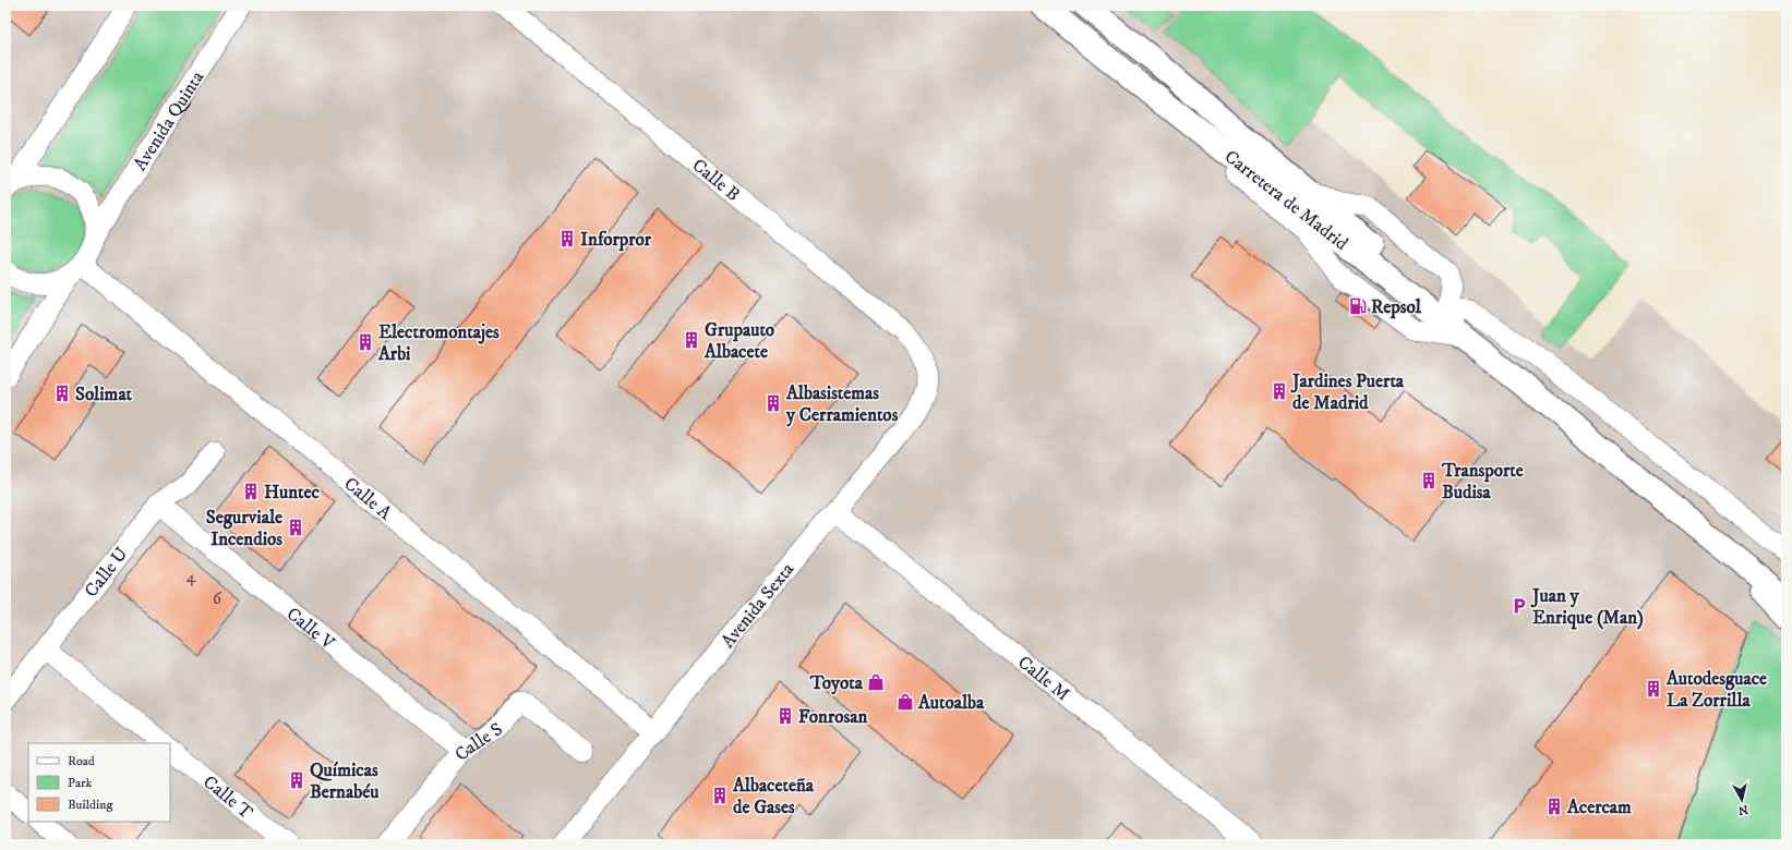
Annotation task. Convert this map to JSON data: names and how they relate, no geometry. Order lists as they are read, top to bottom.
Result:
{
  "streets": {
    "main road": ["Carretera de Madrid"],
    "street": [
      "Avenida Quinta",
      "Calle B",
      "Calle A",
      "Calle U",
      "Avenida Sexta",
      "Calle V",
      "Calle M",
      "Calle S",
      "Calle T"
    ]
  },
  "crossings": [
    ["Calle B", "Avenida Sexta"],
    ["Calle A", "Avenida Sexta"],
    ["Calle U", "Calle V"],
    ["Avenida Sexta", "Calle M"],
    ["Calle V", "Calle S"]
  ],
  "places": {
    "building": [
      "Inforpror",
      "Grupauto Albacete",
      "Electromontajes Arbi",
      "Jardines Puerta de Madrid",
      "Solimat",
      "Albasistemas y Cerramientos",
      "Transporte Budisa",
      "Huntec",
      "Segurviale Incendios",
      "Autodesguace La Zorrilla",
      "Fonrosan",
      "Químicas Bernabéu",
      "Albaceteña de Gases",
      "Acercam"
    ],
    "fuel station": ["Repsol"],
    "parking": ["Juan y Enrique (Man)"],
    "shop": ["Toyota", "Autoalba"]
  },
  "house_numbers": ["4", "6"],
  "legend": ["Road", "Park", "Building"],
  "north": "bottom"
}
